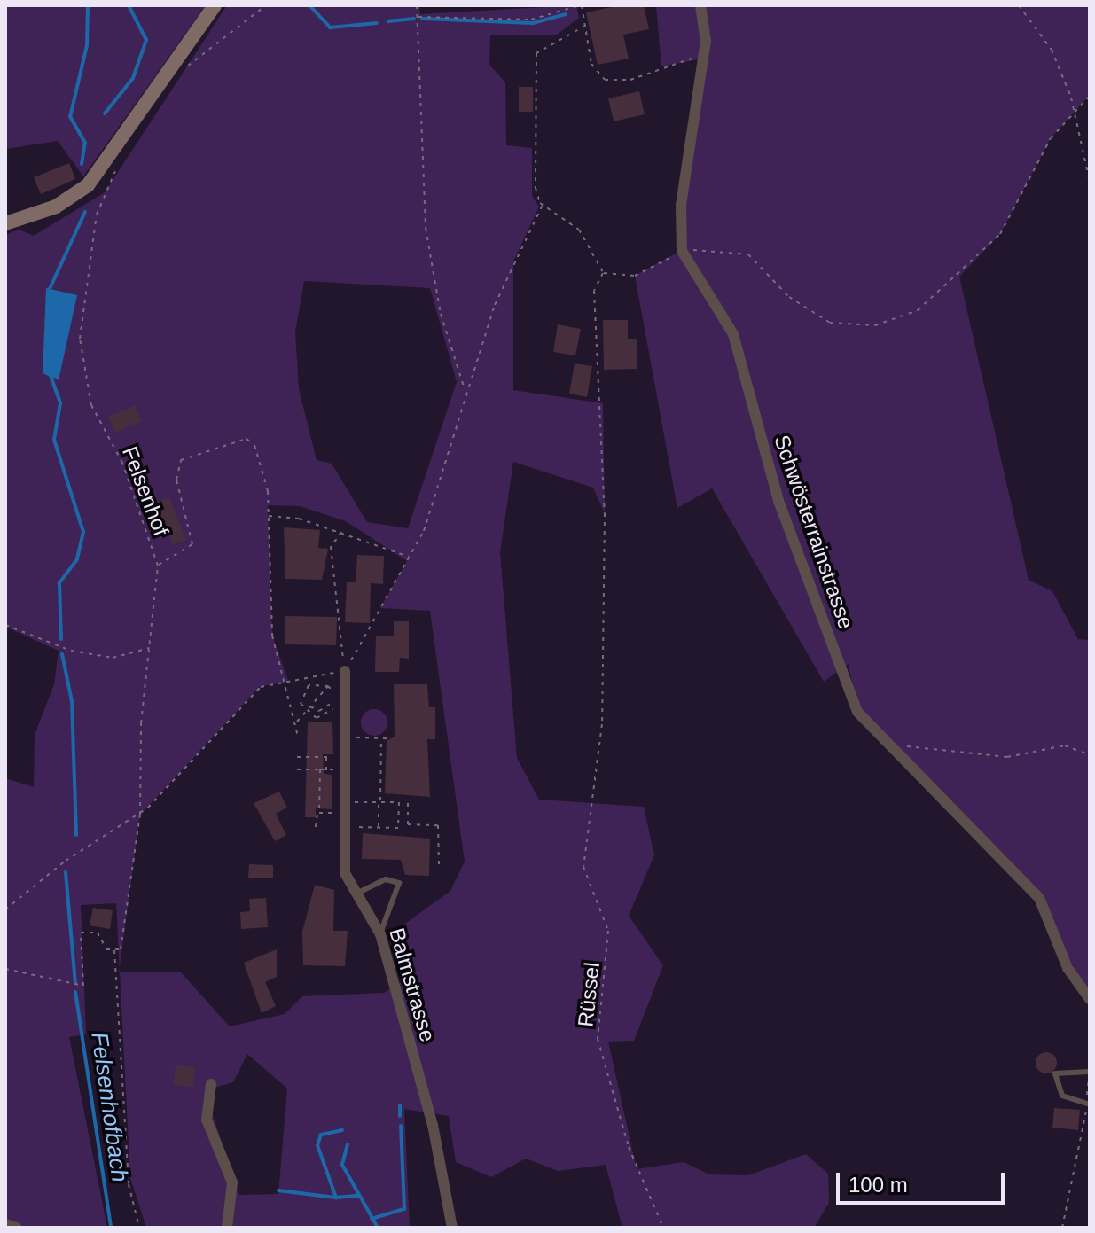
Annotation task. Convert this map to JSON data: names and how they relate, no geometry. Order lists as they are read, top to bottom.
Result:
{
  "streets": {
    "street": ["Schwösterrainstrasse", "Balmstrasse"],
    "path": ["Felsenhof", "Rüssel"]
  },
  "water": ["Felsenhofbach"],
  "scale_bar": "100 m"
}
